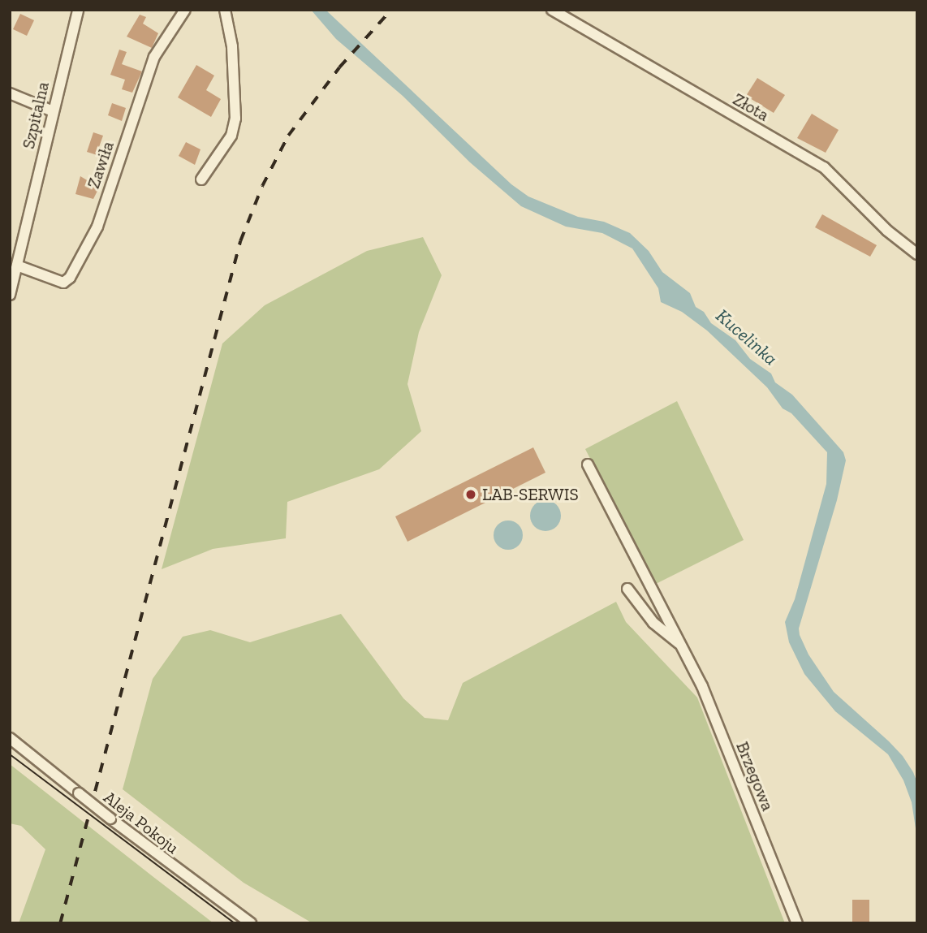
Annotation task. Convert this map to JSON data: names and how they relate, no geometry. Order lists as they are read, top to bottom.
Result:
{
  "streets": {
    "street": [
      "Złota",
      "Szpitalna",
      "Zawiła",
      "Brzegowa",
      "Aleja Pokoju"
    ]
  },
  "crossings": [
    ["Szpitalna", "Zawiła"]
  ],
  "water": ["Kucelinka"],
  "places": ["LAB-SERWIS"]
}
